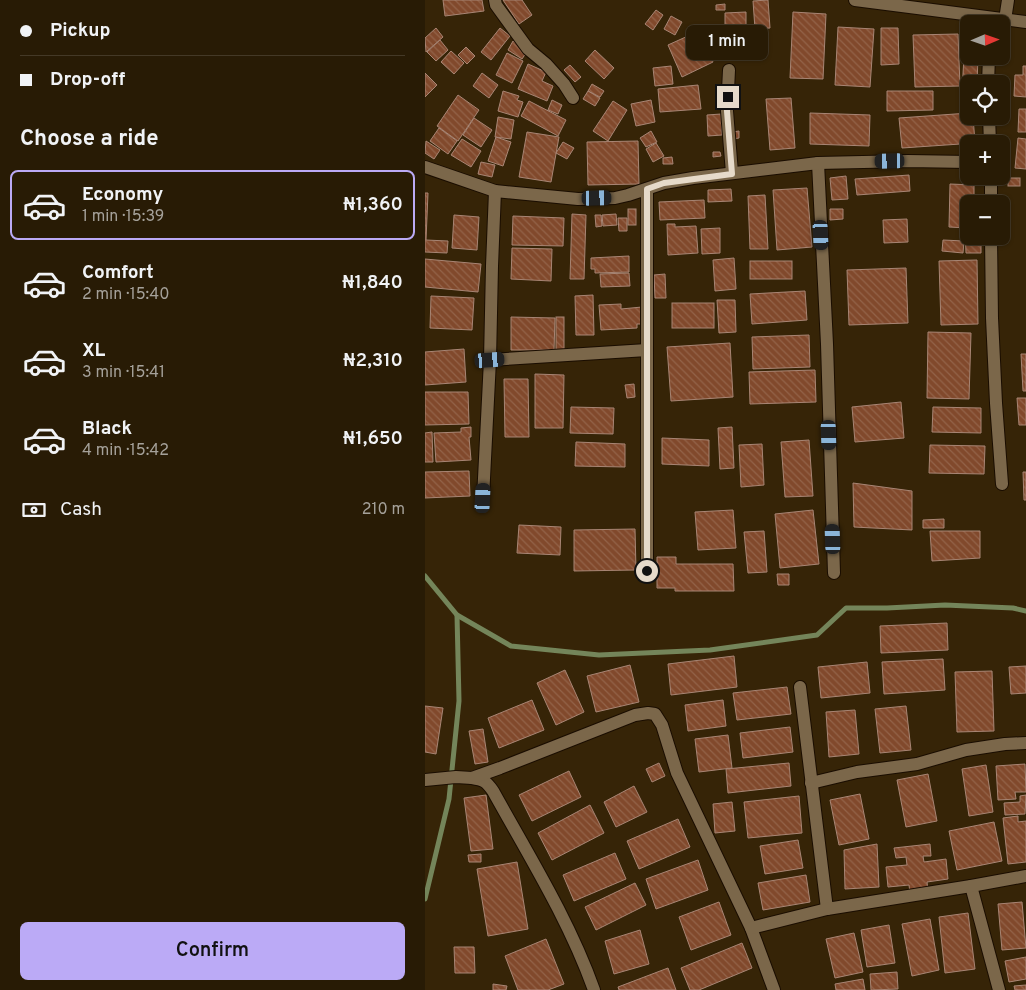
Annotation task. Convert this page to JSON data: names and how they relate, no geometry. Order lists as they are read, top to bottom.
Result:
{
  "north": "right",
  "page": {
    "banner": ["Pickup", "Drop-off"],
    "map_buttons": ["+", "−"],
    "bubble": "1 min",
    "heading": "Choose a ride",
    "list": [
      {
        "name": "Economy",
        "note": "1 min · 15:39",
        "value": "₦1,360"
      },
      {
        "name": "Comfort",
        "note": "2 min · 15:40",
        "value": "₦1,840"
      },
      {
        "name": "XL",
        "note": "3 min · 15:41",
        "value": "₦2,310"
      },
      {
        "name": "Black",
        "note": "4 min · 15:42",
        "value": "₦1,650"
      }
    ],
    "pay": ["Cash", "210 m"],
    "buttons": "Confirm"
  }
}
